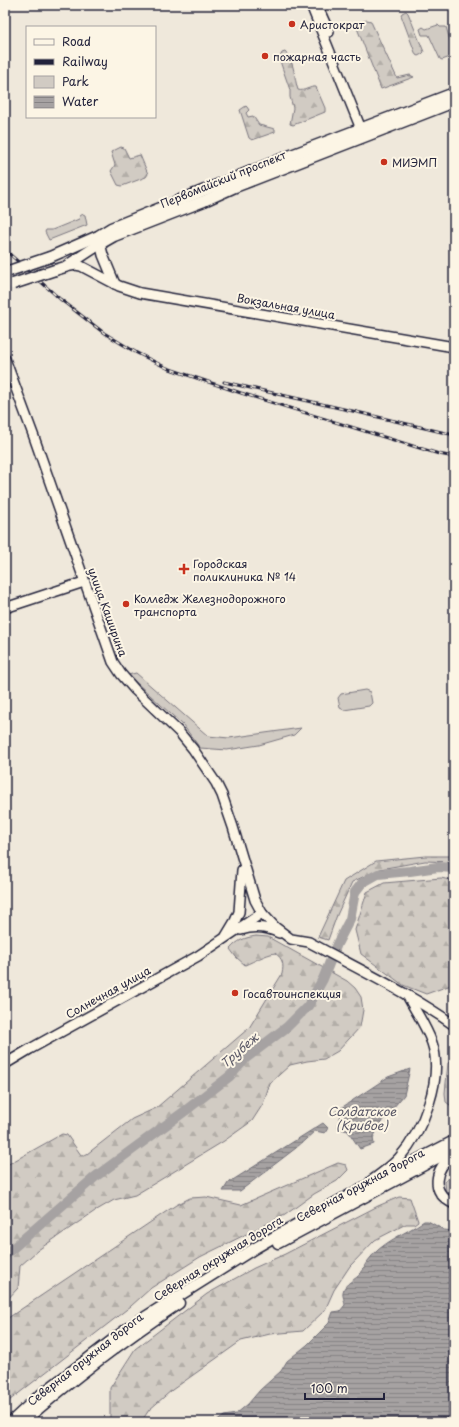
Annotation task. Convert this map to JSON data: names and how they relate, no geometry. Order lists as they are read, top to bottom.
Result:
{
  "streets": {
    "main road": [
      "Первомайский проспект",
      "Вокзальная улица",
      "улица Каширина",
      "Солнечная улица",
      "Северная оружная дорога",
      "Северная окружная дорога"
    ]
  },
  "crossings": [
    ["Первомайский проспект", "Вокзальная улица"],
    ["улица Каширина", "Солнечная улица"]
  ],
  "water": ["Трубеж", "Солдатское (Кривое)"],
  "places": {
    "other": [
      "Аристократ",
      "пожарная часть",
      "МИЭМП",
      "Колледж Железнодорожного транспорта",
      "Госавтоинспекция"
    ],
    "health": ["Городская поликлиника № 14"]
  },
  "legend": [
    "Road",
    "Railway",
    "Park",
    "Water"
  ],
  "scale_bar": "100 m"
}
